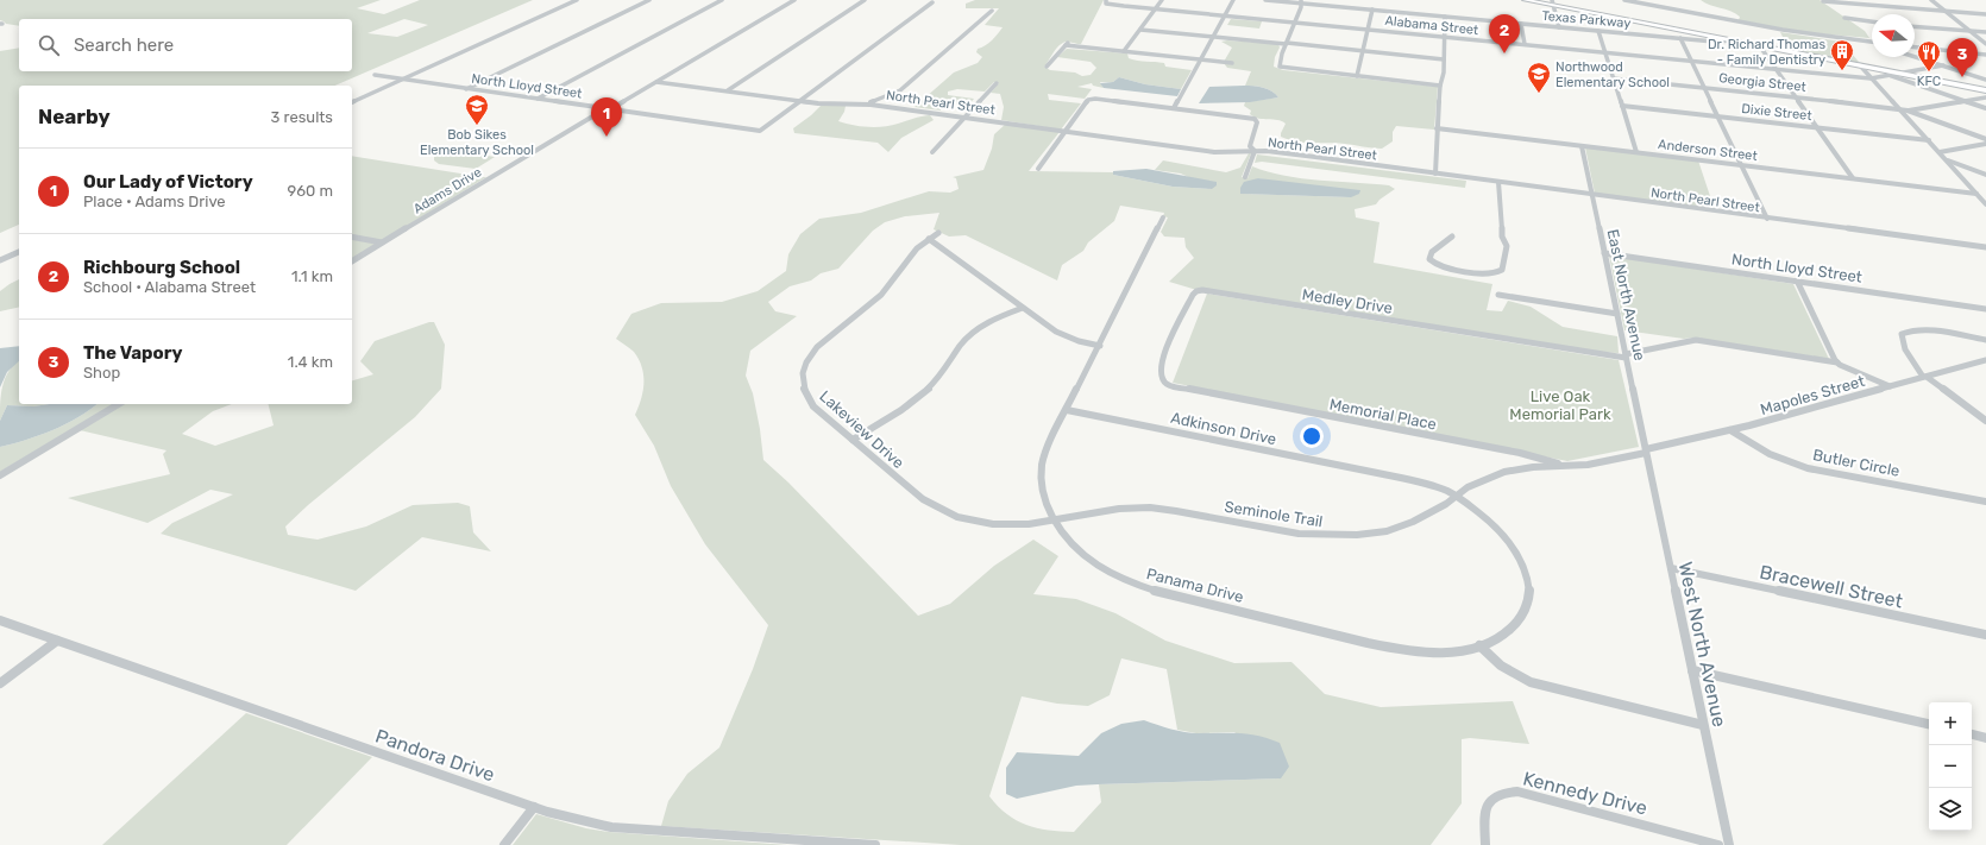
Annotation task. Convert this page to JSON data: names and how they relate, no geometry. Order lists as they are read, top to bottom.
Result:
{
  "streets": {
    "street": [
      "Texas Parkway",
      "Alabama Street",
      "Georgia Street",
      "North Lloyd Street",
      "North Pearl Street",
      "Dixie Street",
      "Anderson Street",
      "Adams Drive",
      "East North Avenue",
      "Medley Drive",
      "Mapoles Street",
      "Memorial Place",
      "Adkinson Drive",
      "Lakeview Drive",
      "Butler Circle",
      "Seminole Trail",
      "Panama Drive",
      "Bracewell Street",
      "West North Avenue",
      "Pandora Drive",
      "Kennedy Drive"
    ]
  },
  "crossings": [
    ["North Lloyd Street", "North Pearl Street"],
    ["North Lloyd Street", "Adams Drive"],
    ["North Lloyd Street", "East North Avenue"],
    ["North Pearl Street", "Adams Drive"],
    ["North Pearl Street", "East North Avenue"],
    ["Anderson Street", "East North Avenue"],
    ["East North Avenue", "Medley Drive"],
    ["East North Avenue", "Mapoles Street"],
    ["East North Avenue", "Seminole Trail"],
    ["East North Avenue", "West North Avenue"],
    ["Medley Drive", "Memorial Place"],
    ["Mapoles Street", "Butler Circle"],
    ["Mapoles Street", "Seminole Trail"],
    ["Mapoles Street", "West North Avenue"],
    ["Memorial Place", "Seminole Trail"],
    ["Adkinson Drive", "Seminole Trail"],
    ["Adkinson Drive", "Panama Drive"],
    ["Lakeview Drive", "Seminole Trail"],
    ["Lakeview Drive", "Panama Drive"],
    ["Seminole Trail", "Panama Drive"],
    ["Seminole Trail", "West North Avenue"],
    ["Bracewell Street", "West North Avenue"]
  ],
  "parks": ["Live Oak Memorial Park"],
  "places": {
    "building": ["Dr. Richard Thomas - Family Dentistry"],
    "restaurant": ["KFC"],
    "school or university": ["Northwood Elementary School", "Bob Sikes Elementary School"]
  },
  "north": "left",
  "page": {
    "pins": ["2", "3", "1"],
    "search": "Search here",
    "heading": ["Nearby", "3 results"],
    "list": [
      {
        "mark": "1",
        "name": "Our Lady of Victory",
        "note": "Place · Adams Drive",
        "value": "960 m"
      },
      {
        "mark": "2",
        "name": "Richbourg School",
        "note": "School · Alabama Street",
        "value": "1.1 km"
      },
      {
        "mark": "3",
        "name": "The Vapory",
        "note": "Shop",
        "value": "1.4 km"
      }
    ],
    "map_buttons": ["+", "−"]
  }
}
